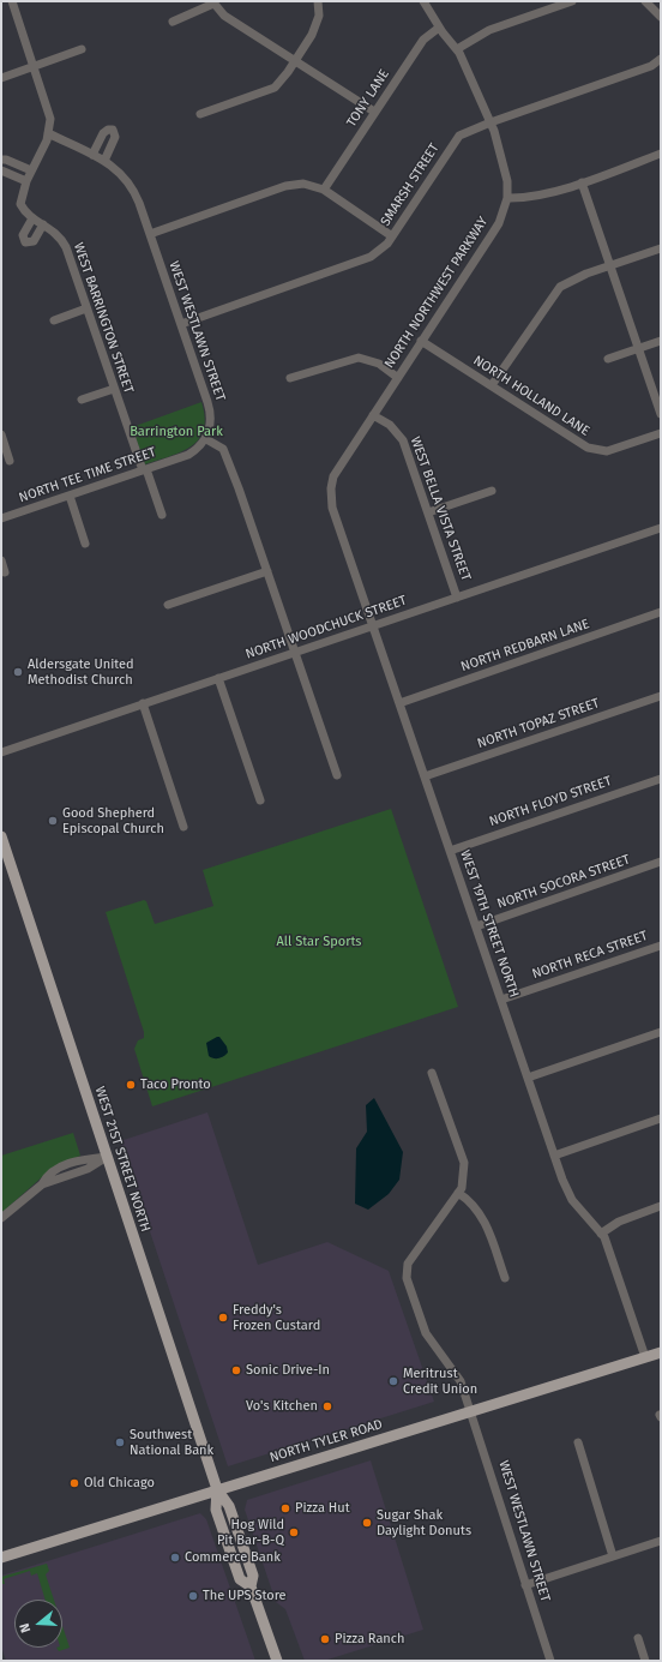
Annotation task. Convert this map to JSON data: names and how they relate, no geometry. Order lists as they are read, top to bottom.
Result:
{
  "streets": {
    "main road": ["WEST 21ST STREET NORTH", "NORTH TYLER ROAD"],
    "street": [
      "TONY LANE",
      "SMARSH STREET",
      "NORTH NORTHWEST PARKWAY",
      "WEST BARRINGTON STREET",
      "WEST WESTLAWN STREET",
      "NORTH HOLLAND LANE",
      "NORTH TEE TIME STREET",
      "WEST BELLA VISTA STREET",
      "NORTH WOODCHUCK STREET",
      "NORTH REDBARN LANE",
      "NORTH TOPAZ STREET",
      "NORTH FLOYD STREET",
      "NORTH SOCORA STREET",
      "WEST 19TH STREET NORTH",
      "NORTH RECA STREET"
    ]
  },
  "crossings": [
    ["SMARSH STREET", "WEST WESTLAWN STREET"],
    ["NORTH NORTHWEST PARKWAY", "NORTH HOLLAND LANE"],
    ["NORTH NORTHWEST PARKWAY", "WEST BELLA VISTA STREET"],
    ["NORTH NORTHWEST PARKWAY", "WEST 19TH STREET NORTH"],
    ["WEST BARRINGTON STREET", "NORTH TEE TIME STREET"],
    ["WEST WESTLAWN STREET", "NORTH TEE TIME STREET"],
    ["WEST WESTLAWN STREET", "NORTH TYLER ROAD"],
    ["WEST BELLA VISTA STREET", "NORTH WOODCHUCK STREET"],
    ["NORTH WOODCHUCK STREET", "WEST 19TH STREET NORTH"],
    ["NORTH REDBARN LANE", "WEST 19TH STREET NORTH"],
    ["NORTH TOPAZ STREET", "WEST 19TH STREET NORTH"],
    ["NORTH FLOYD STREET", "WEST 19TH STREET NORTH"],
    ["NORTH SOCORA STREET", "WEST 19TH STREET NORTH"],
    ["WEST 19TH STREET NORTH", "NORTH RECA STREET"],
    ["WEST 19TH STREET NORTH", "NORTH TYLER ROAD"],
    ["WEST 21ST STREET NORTH", "NORTH TYLER ROAD"]
  ],
  "parks": ["Barrington Park", "All Star Sports"],
  "places": [
    "Aldersgate United Methodist Church",
    "Good Shepherd Episcopal Church",
    "Taco Pronto",
    "Freddy's Frozen Custard",
    "Sonic Drive-In",
    "Meritrust Credit Union",
    "Vo's Kitchen",
    "Southwest National Bank",
    "Old Chicago",
    "Pizza Hut",
    "Sugar Shak Daylight Donuts",
    "Hog Wild Pit Bar-B-Q",
    "Commerce Bank",
    "The UPS Store",
    "Pizza Ranch"
  ],
  "north": "left"
}
